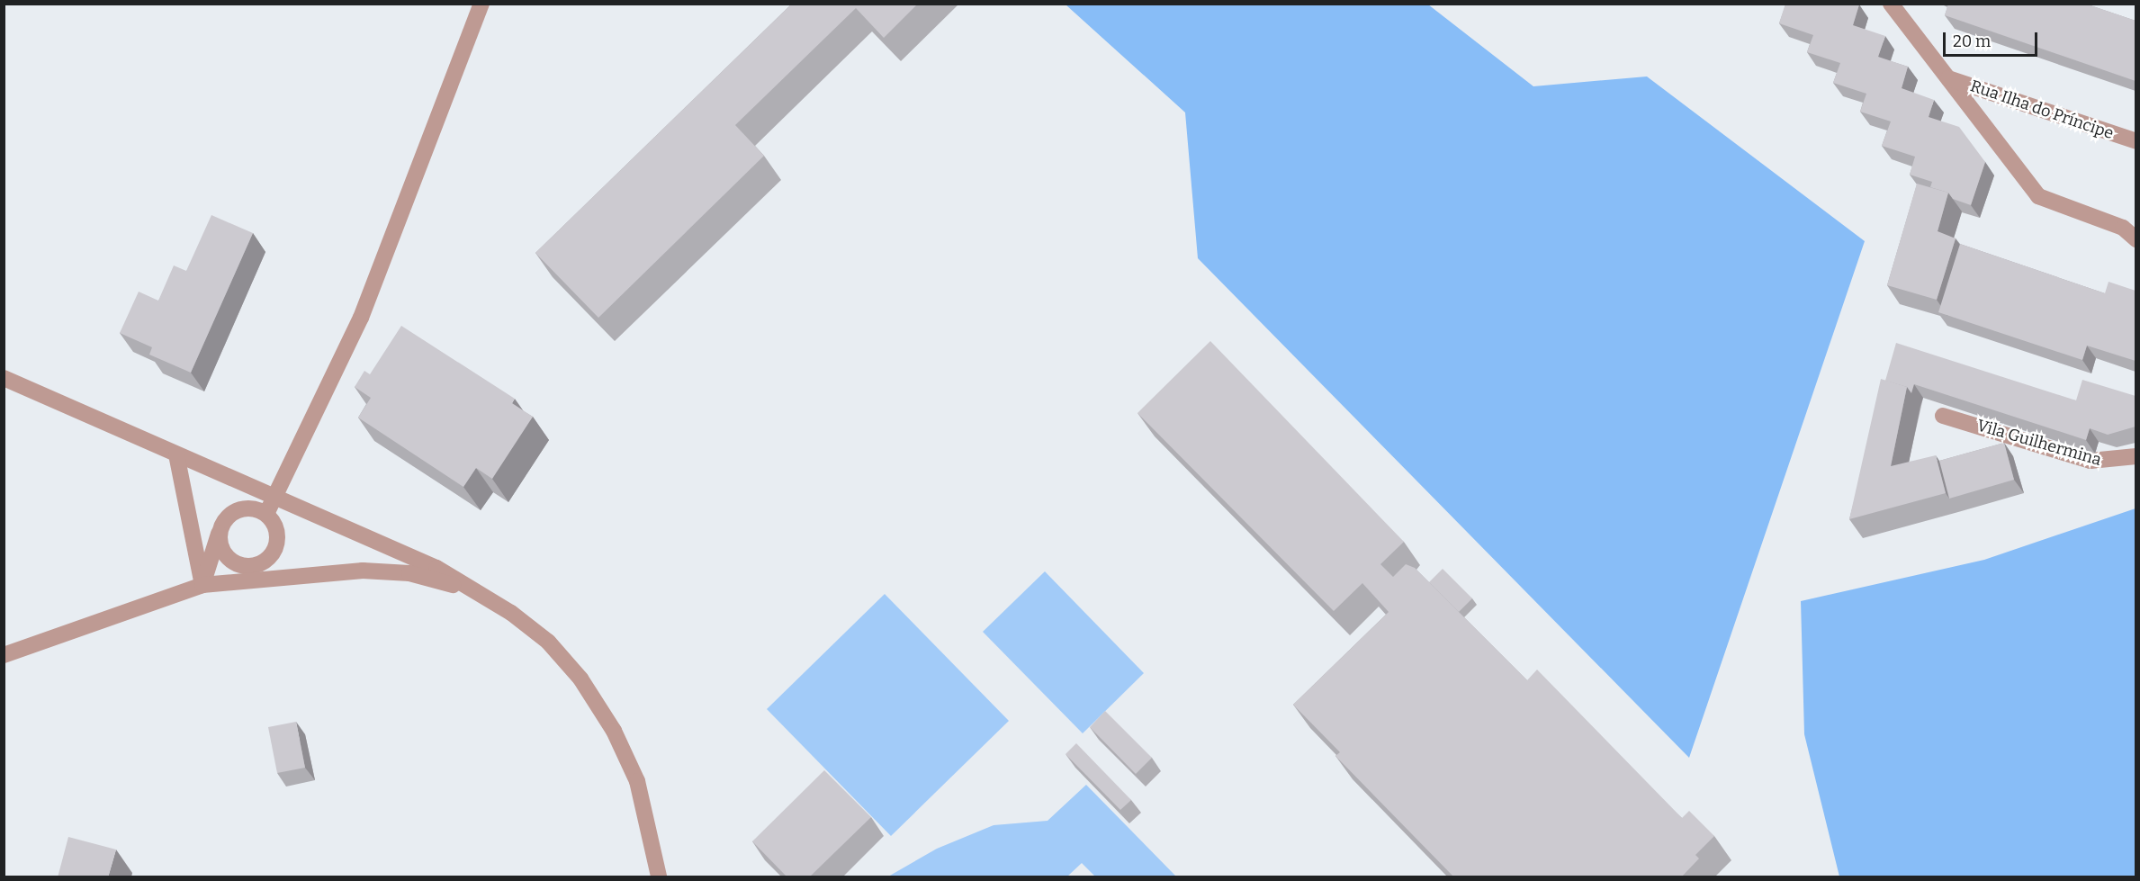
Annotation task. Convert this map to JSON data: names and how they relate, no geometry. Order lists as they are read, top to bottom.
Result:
{
  "streets": {
    "street": ["Rua Ilha do Príncipe", "Vila Guilhermina"]
  },
  "scale_bar": "20 m"
}
